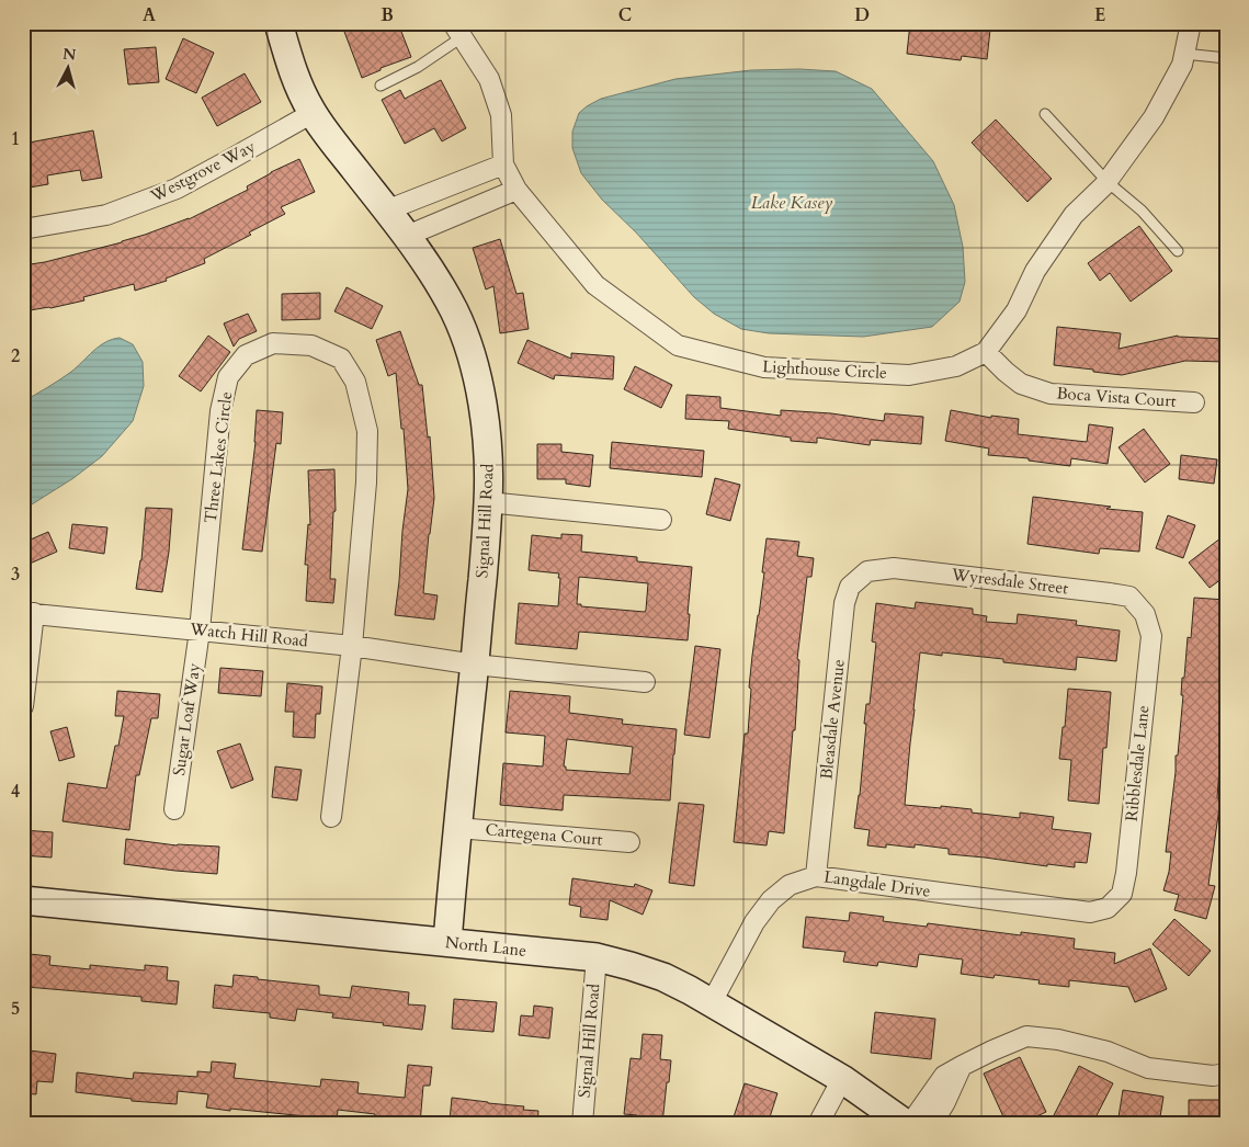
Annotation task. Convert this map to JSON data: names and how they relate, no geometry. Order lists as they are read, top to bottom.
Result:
{
  "streets": {
    "street": [
      "Westgrove Way",
      "Lighthouse Circle",
      "Boca Vista Court",
      "Three Lakes Circle",
      "Signal Hill Road",
      "Wyresdale Street",
      "Watch Hill Road",
      "Sugar Loaf Way",
      "Bleasdale Avenue",
      "Ribblesdale Lane",
      "Cartegena Court",
      "Langdale Drive",
      "North Lane"
    ]
  },
  "crossings": [
    ["Westgrove Way", "Signal Hill Road"],
    ["Lighthouse Circle", "Boca Vista Court"],
    ["Three Lakes Circle", "Watch Hill Road"],
    ["Three Lakes Circle", "Sugar Loaf Way"],
    ["Signal Hill Road", "Watch Hill Road"],
    ["Signal Hill Road", "Cartegena Court"],
    ["Signal Hill Road", "North Lane"],
    ["Wyresdale Street", "Bleasdale Avenue"],
    ["Wyresdale Street", "Ribblesdale Lane"],
    ["Watch Hill Road", "Sugar Loaf Way"],
    ["Bleasdale Avenue", "Langdale Drive"],
    ["Ribblesdale Lane", "Langdale Drive"],
    ["Langdale Drive", "North Lane"]
  ],
  "water": ["Lake Kasey"],
  "north": "top",
  "grid": {
    "columns": [
      "A",
      "B",
      "C",
      "D",
      "E"
    ],
    "rows": [
      "1",
      "2",
      "3",
      "4",
      "5"
    ]
  }
}
